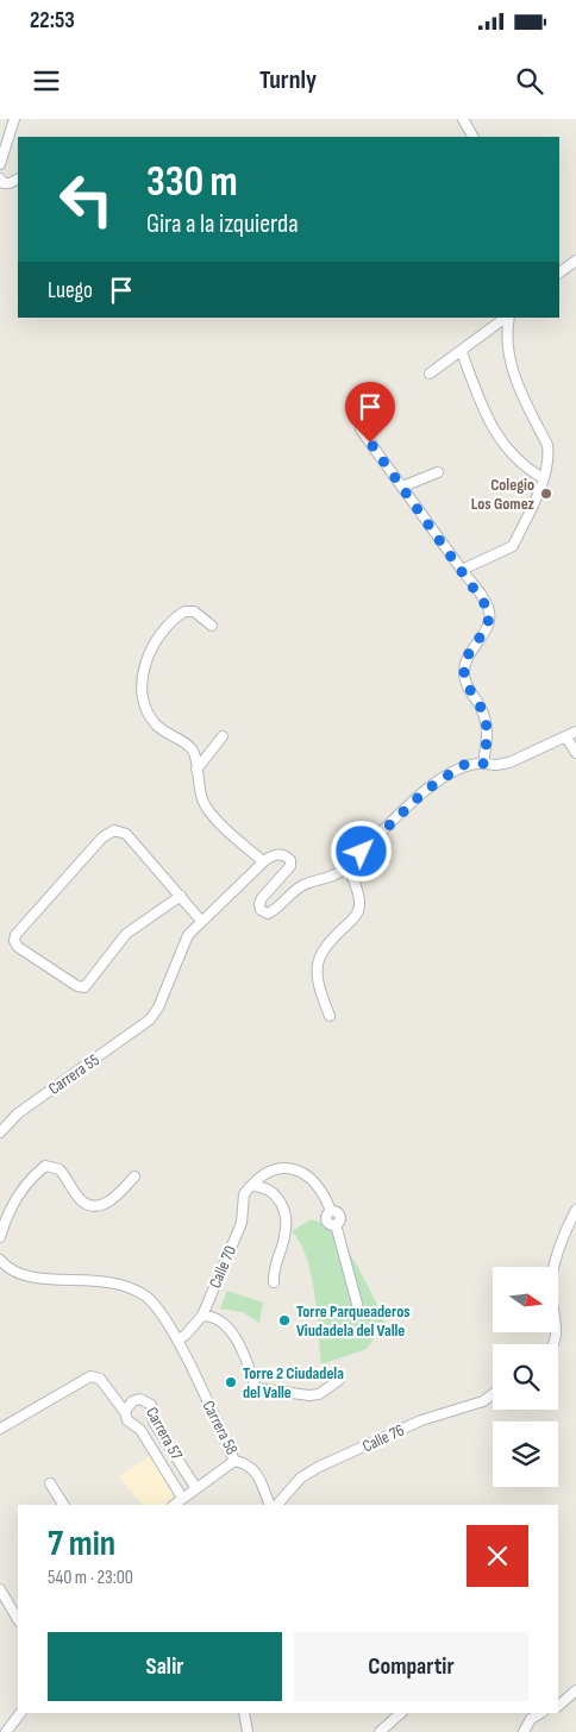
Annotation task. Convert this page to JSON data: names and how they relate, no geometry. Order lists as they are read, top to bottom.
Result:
{
  "streets": {
    "street": [
      "Carrera 55",
      "Calle 70",
      "Carrera 58",
      "Carrera 57",
      "Calle 76"
    ]
  },
  "crossings": [
    ["Calle 70", "Carrera 58"]
  ],
  "places": ["Colegio Los Gomez", "Torre Parqueaderos Viudadela del Valle", "Torre 2 Ciudadela del Valle"],
  "north": "right",
  "page": {
    "status": "22:53",
    "header": "Turnly",
    "turn": ["330 m", "Gira a la izquierda"],
    "then": "Luego",
    "heading": ["7 min", "540 m · 23:00"],
    "buttons": ["Salir", "Compartir"]
  }
}
